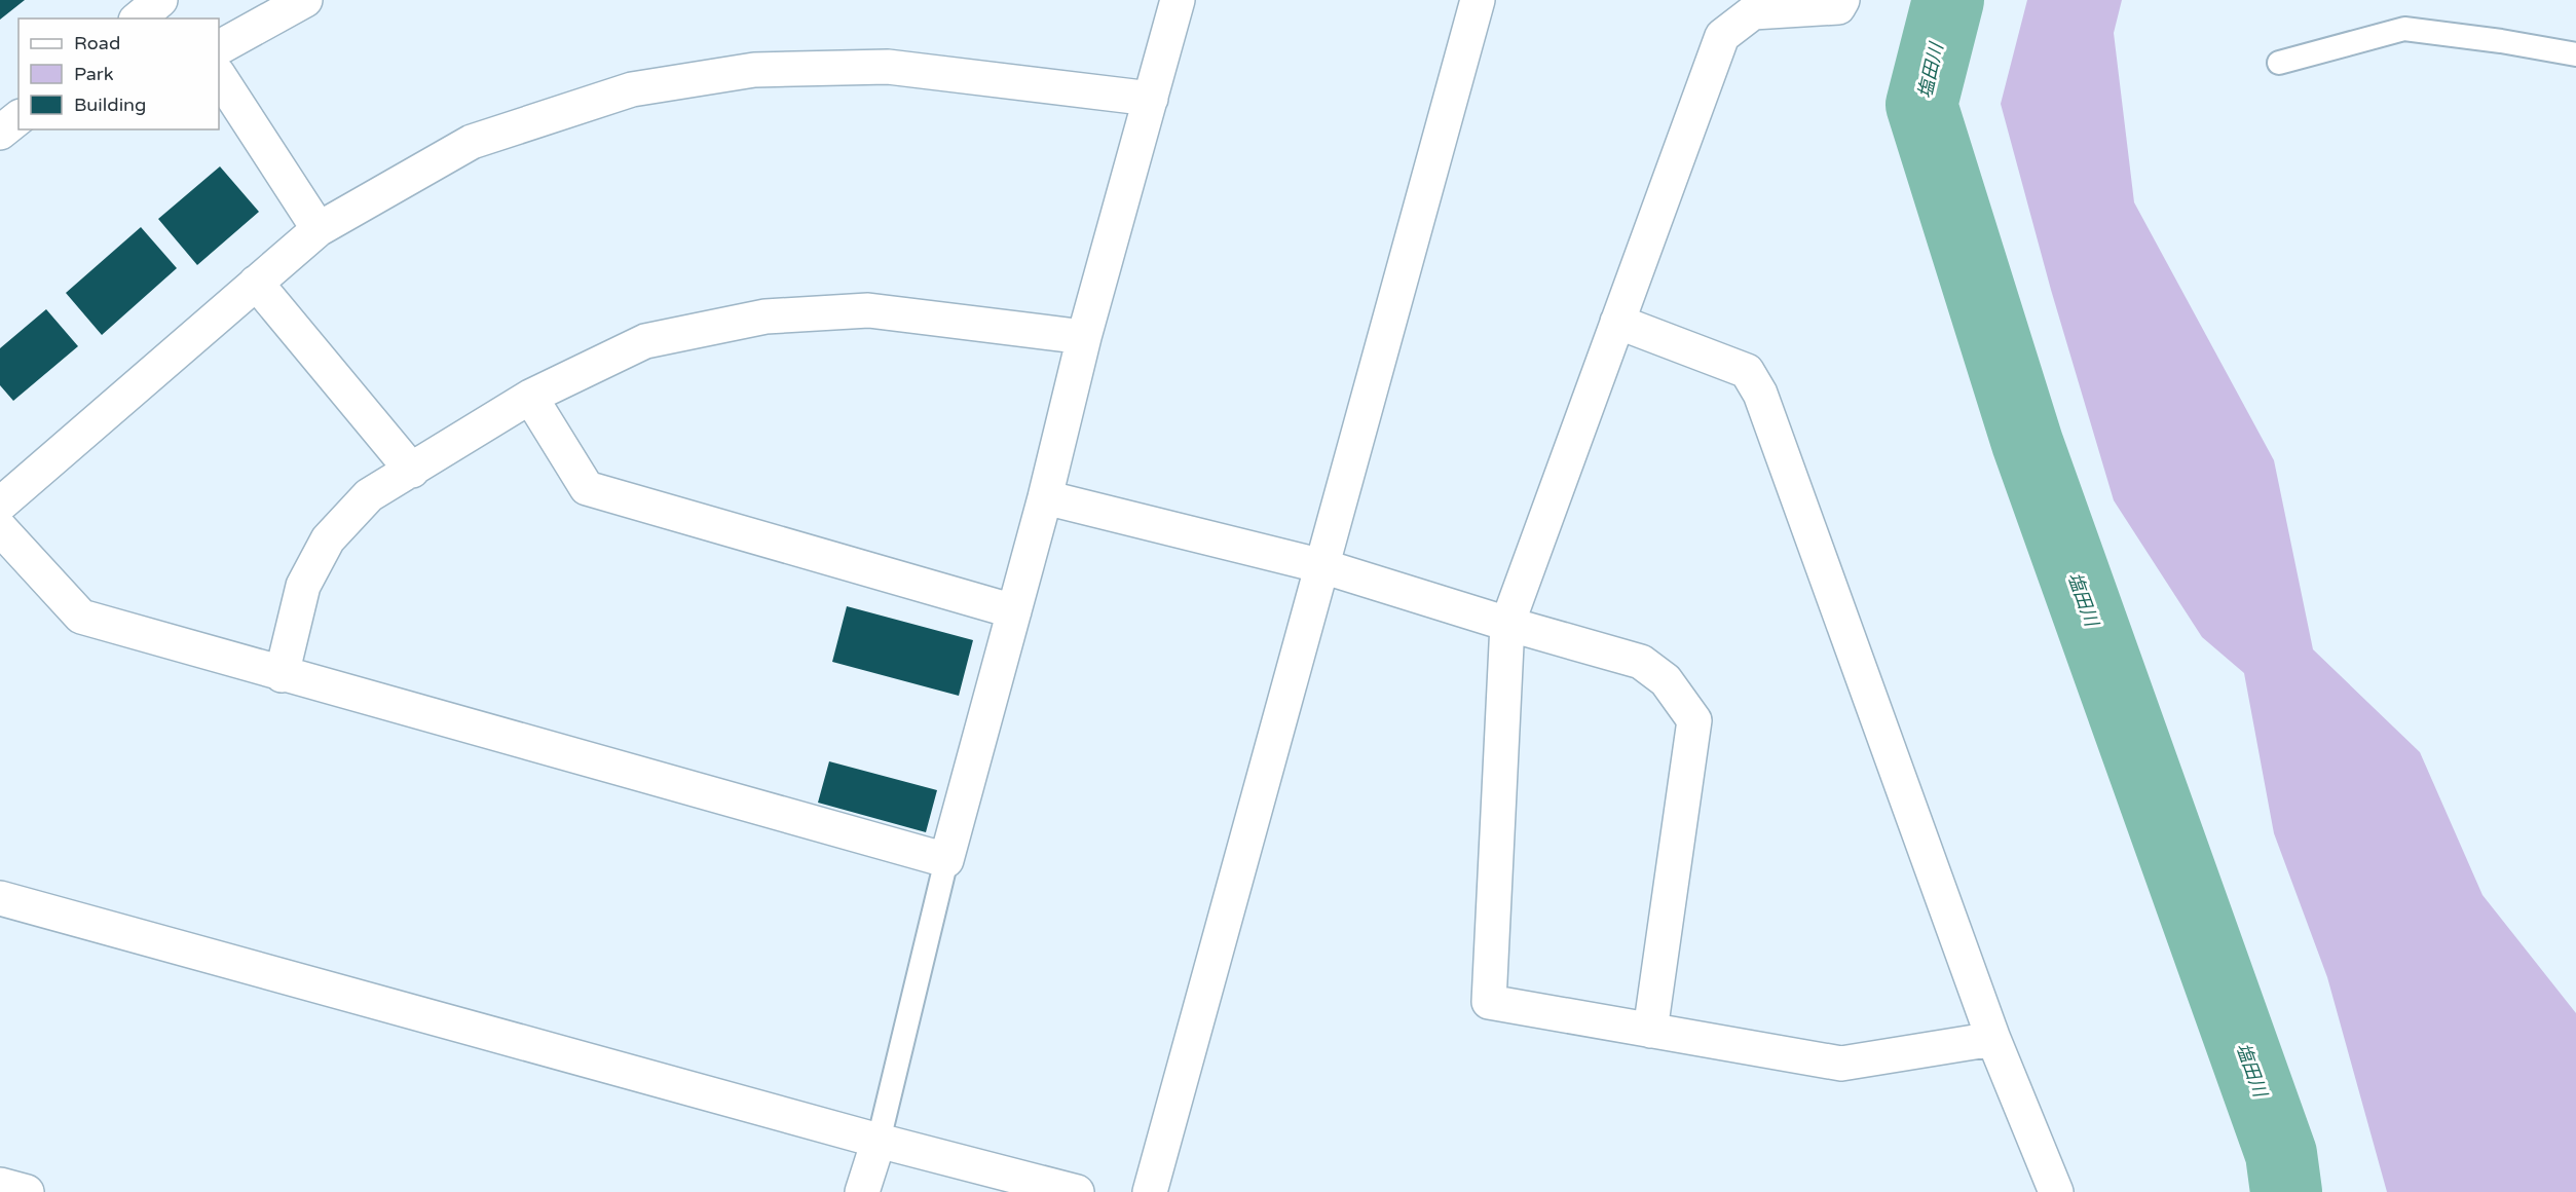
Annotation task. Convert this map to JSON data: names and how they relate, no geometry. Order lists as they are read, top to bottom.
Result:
{
  "water": ["塩田川"],
  "legend": ["Road", "Park", "Building"]
}
